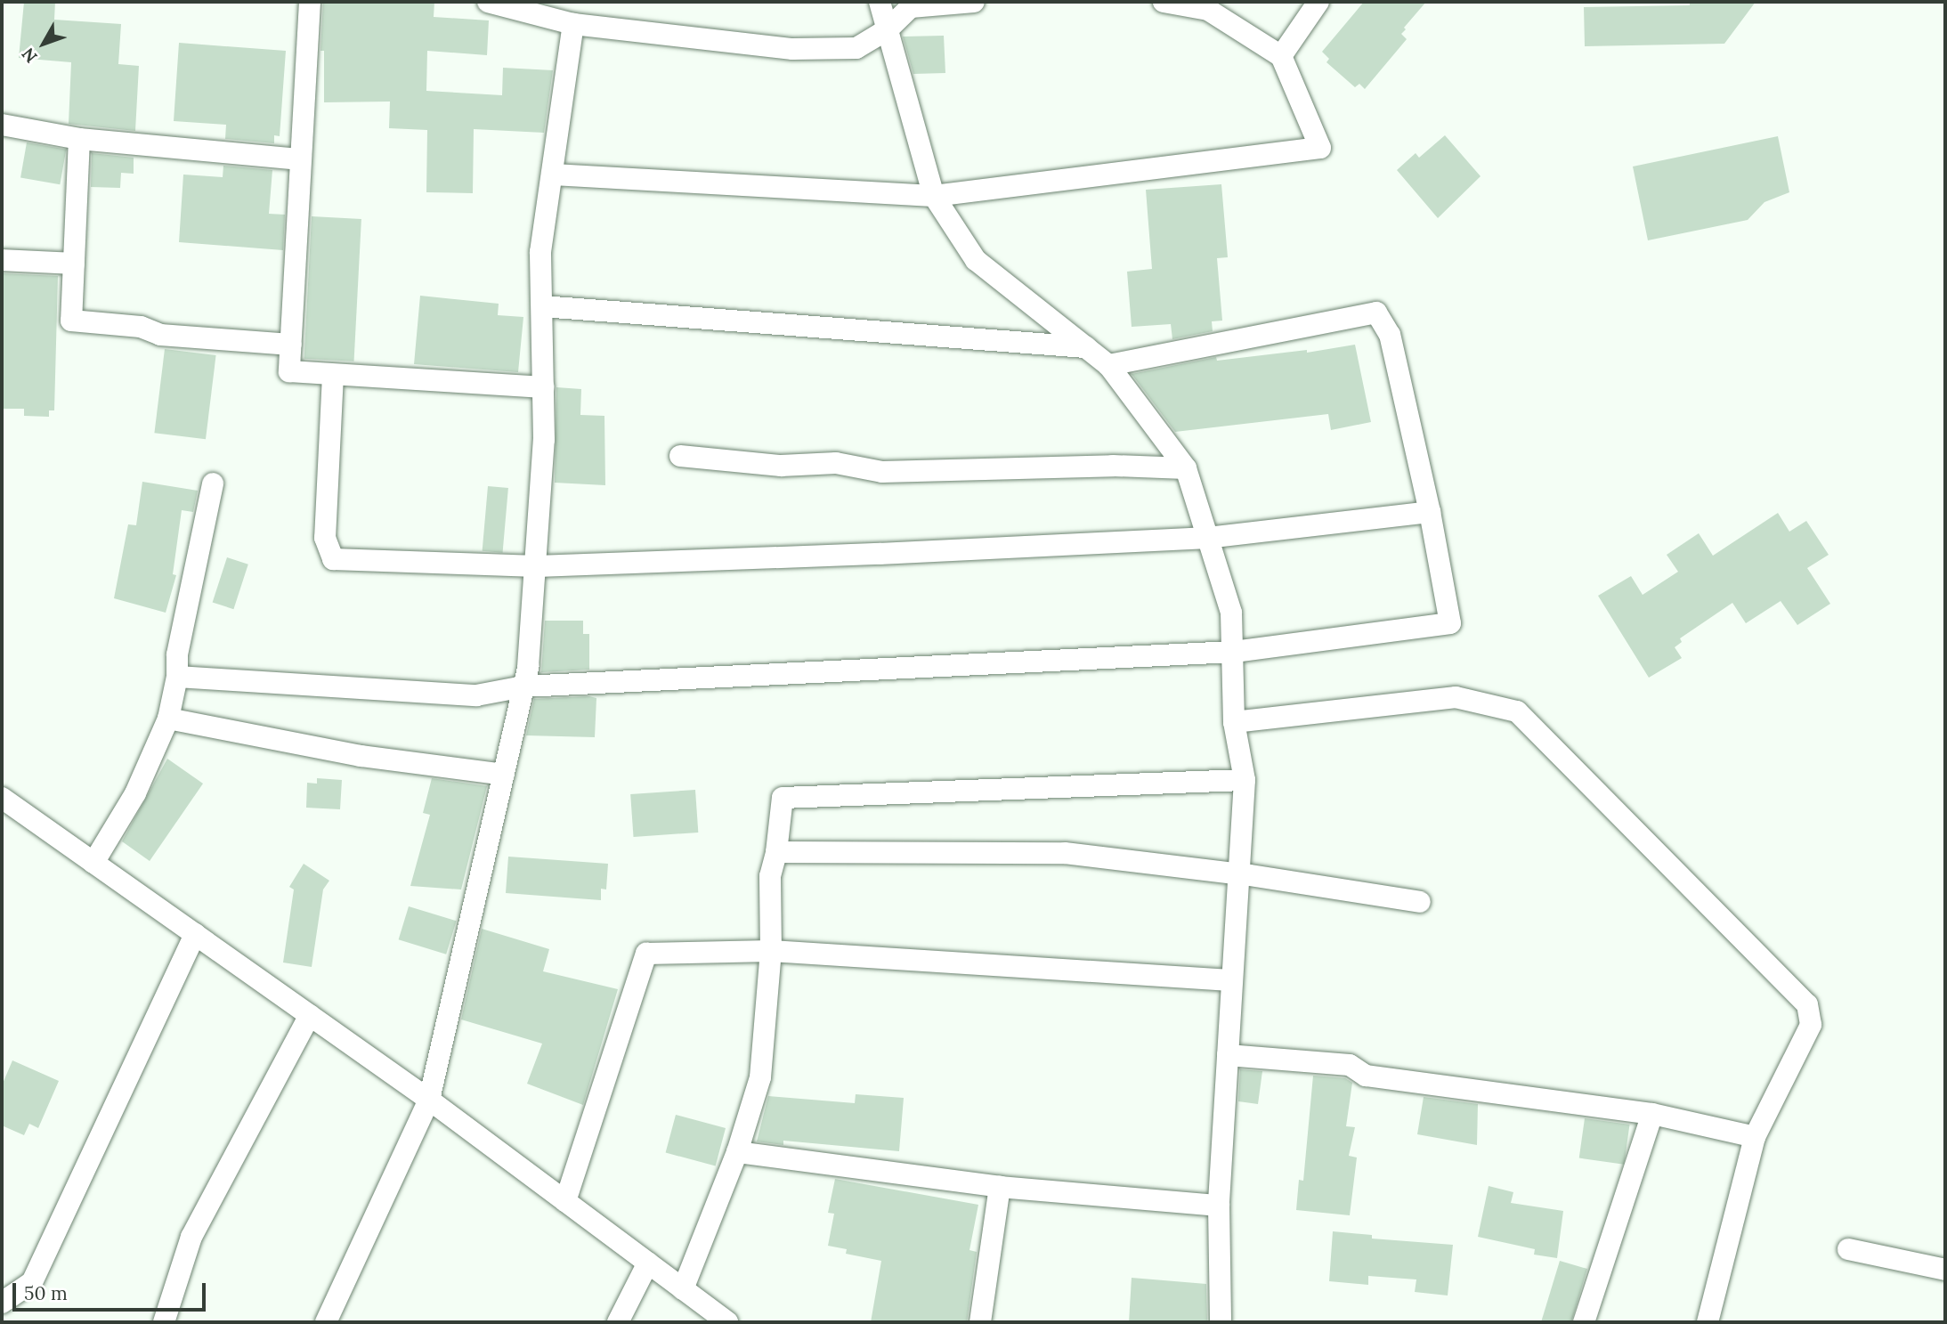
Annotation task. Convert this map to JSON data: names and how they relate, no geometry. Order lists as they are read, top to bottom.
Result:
{
  "scale_bar": "50 m",
  "north": "bottom left"
}
